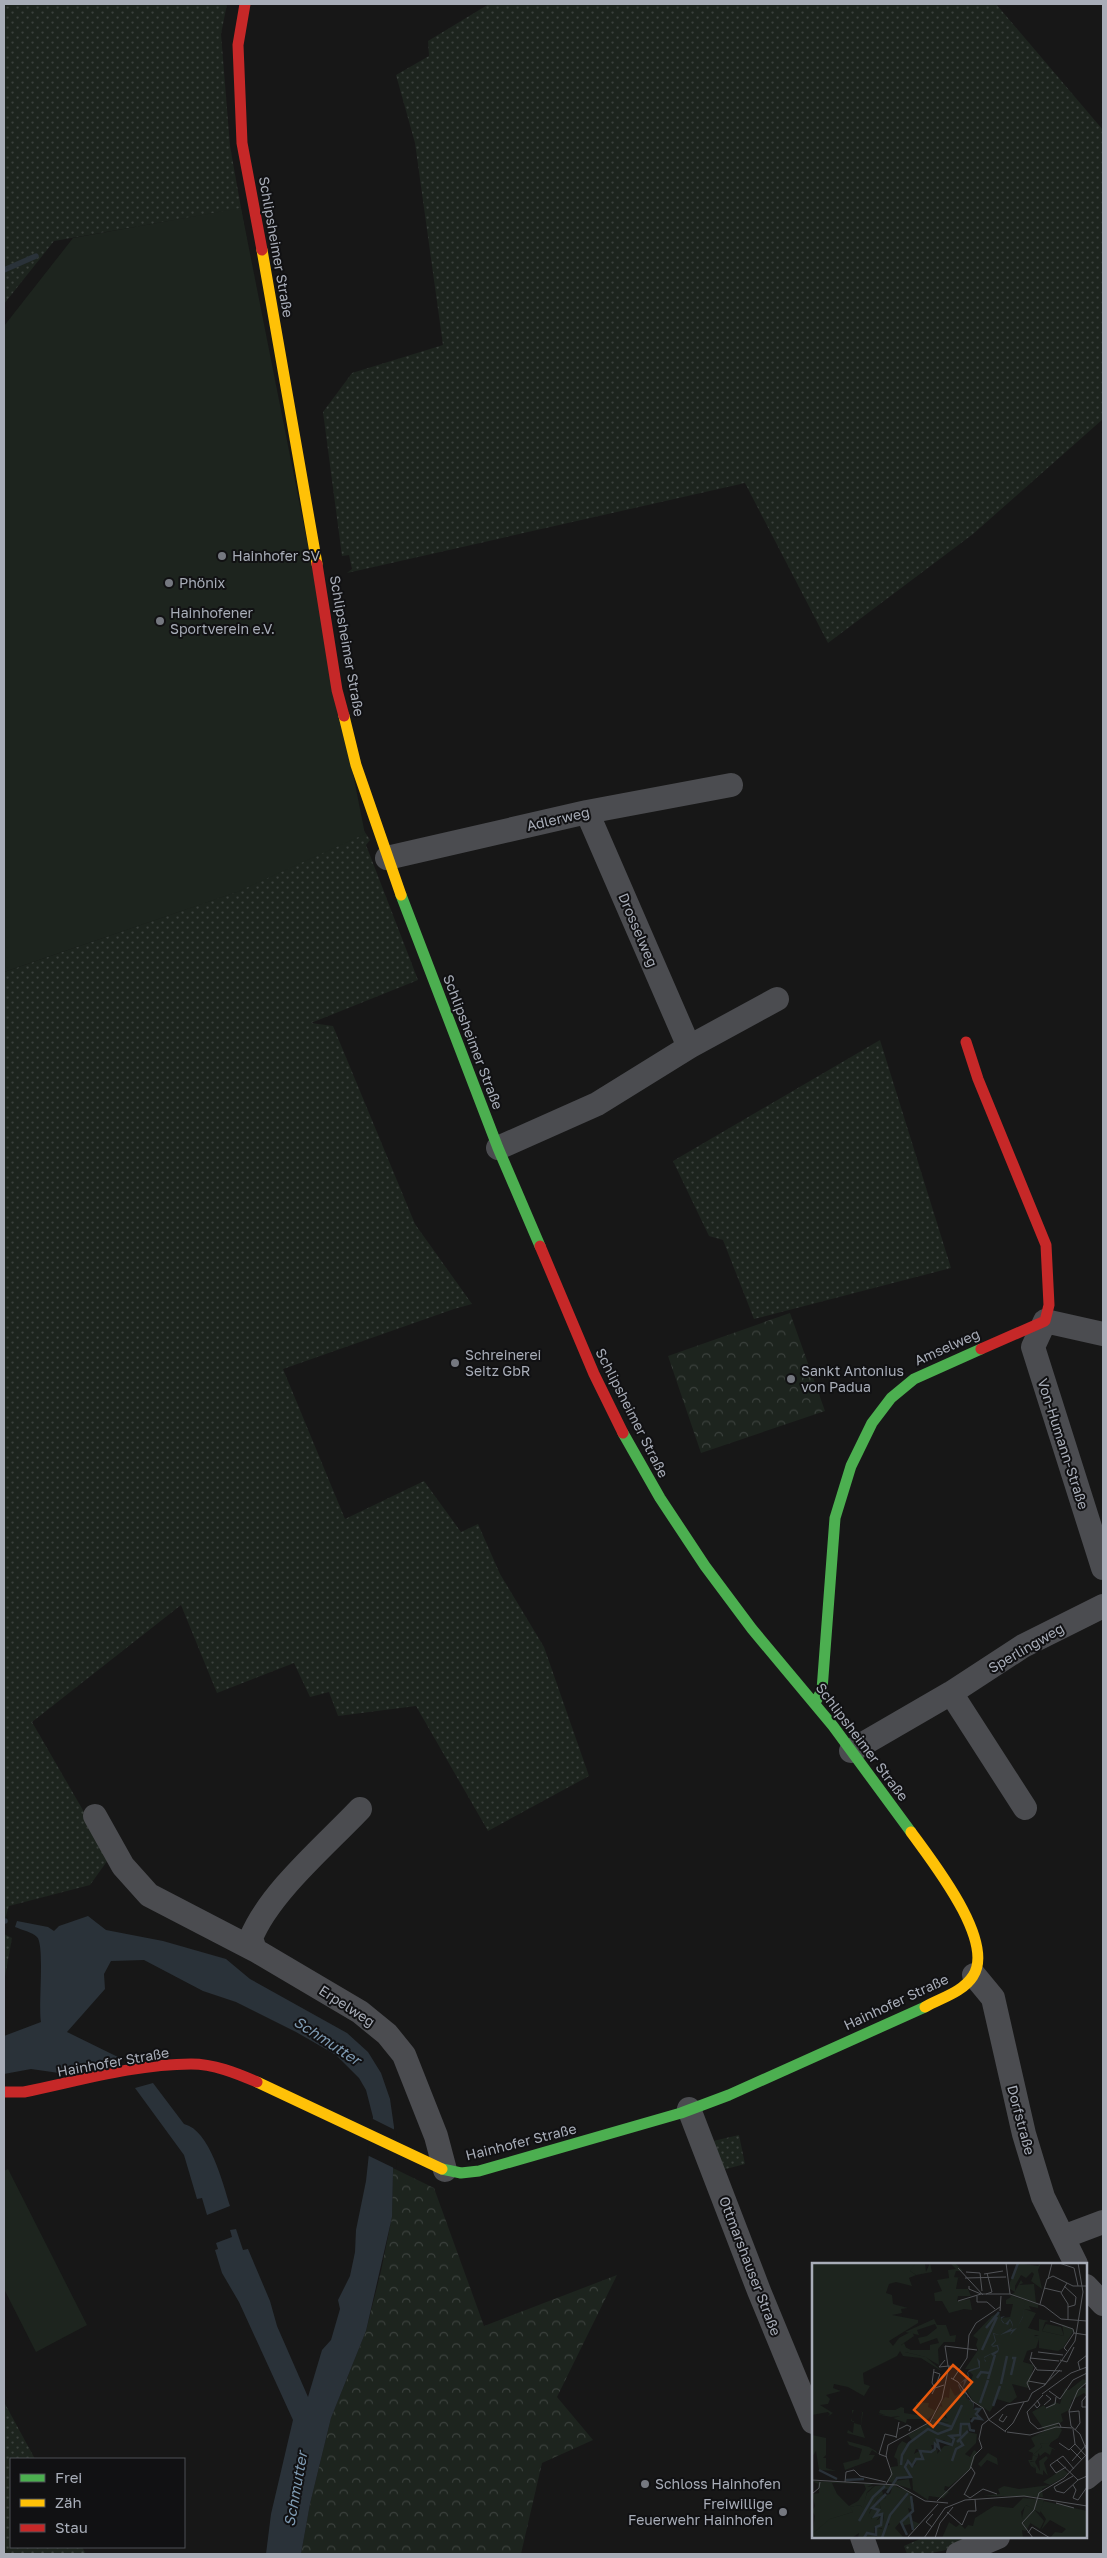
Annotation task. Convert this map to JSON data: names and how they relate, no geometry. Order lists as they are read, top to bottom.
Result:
{
  "streets": {
    "street": [
      "Schlipsheimer Straße",
      "Adlerweg",
      "Drosselweg",
      "Amselweg",
      "Von-Humann-Straße",
      "Sperlingweg",
      "Hainhofer Straße",
      "Erpelweg",
      "Dorfstraße",
      "Ottmarshauser Straße"
    ]
  },
  "crossings": [
    ["Schlipsheimer Straße", "Adlerweg"],
    ["Schlipsheimer Straße", "Amselweg"],
    ["Schlipsheimer Straße", "Sperlingweg"],
    ["Schlipsheimer Straße", "Hainhofer Straße"],
    ["Schlipsheimer Straße", "Dorfstraße"],
    ["Adlerweg", "Drosselweg"],
    ["Amselweg", "Von-Humann-Straße"],
    ["Hainhofer Straße", "Erpelweg"],
    ["Hainhofer Straße", "Dorfstraße"],
    ["Hainhofer Straße", "Ottmarshauser Straße"]
  ],
  "water": ["Schmutter"],
  "places": [
    "Hainhofer SV",
    "Phönix",
    "Hainhofener Sportverein e.V.",
    "Schreinerei Seitz GbR",
    "Sankt Antonius von Padua",
    "Schloss Hainhofen",
    "Freiwillige Feuerwehr Hainhofen"
  ],
  "legend": ["Frei", "Zäh", "Stau"]
}
